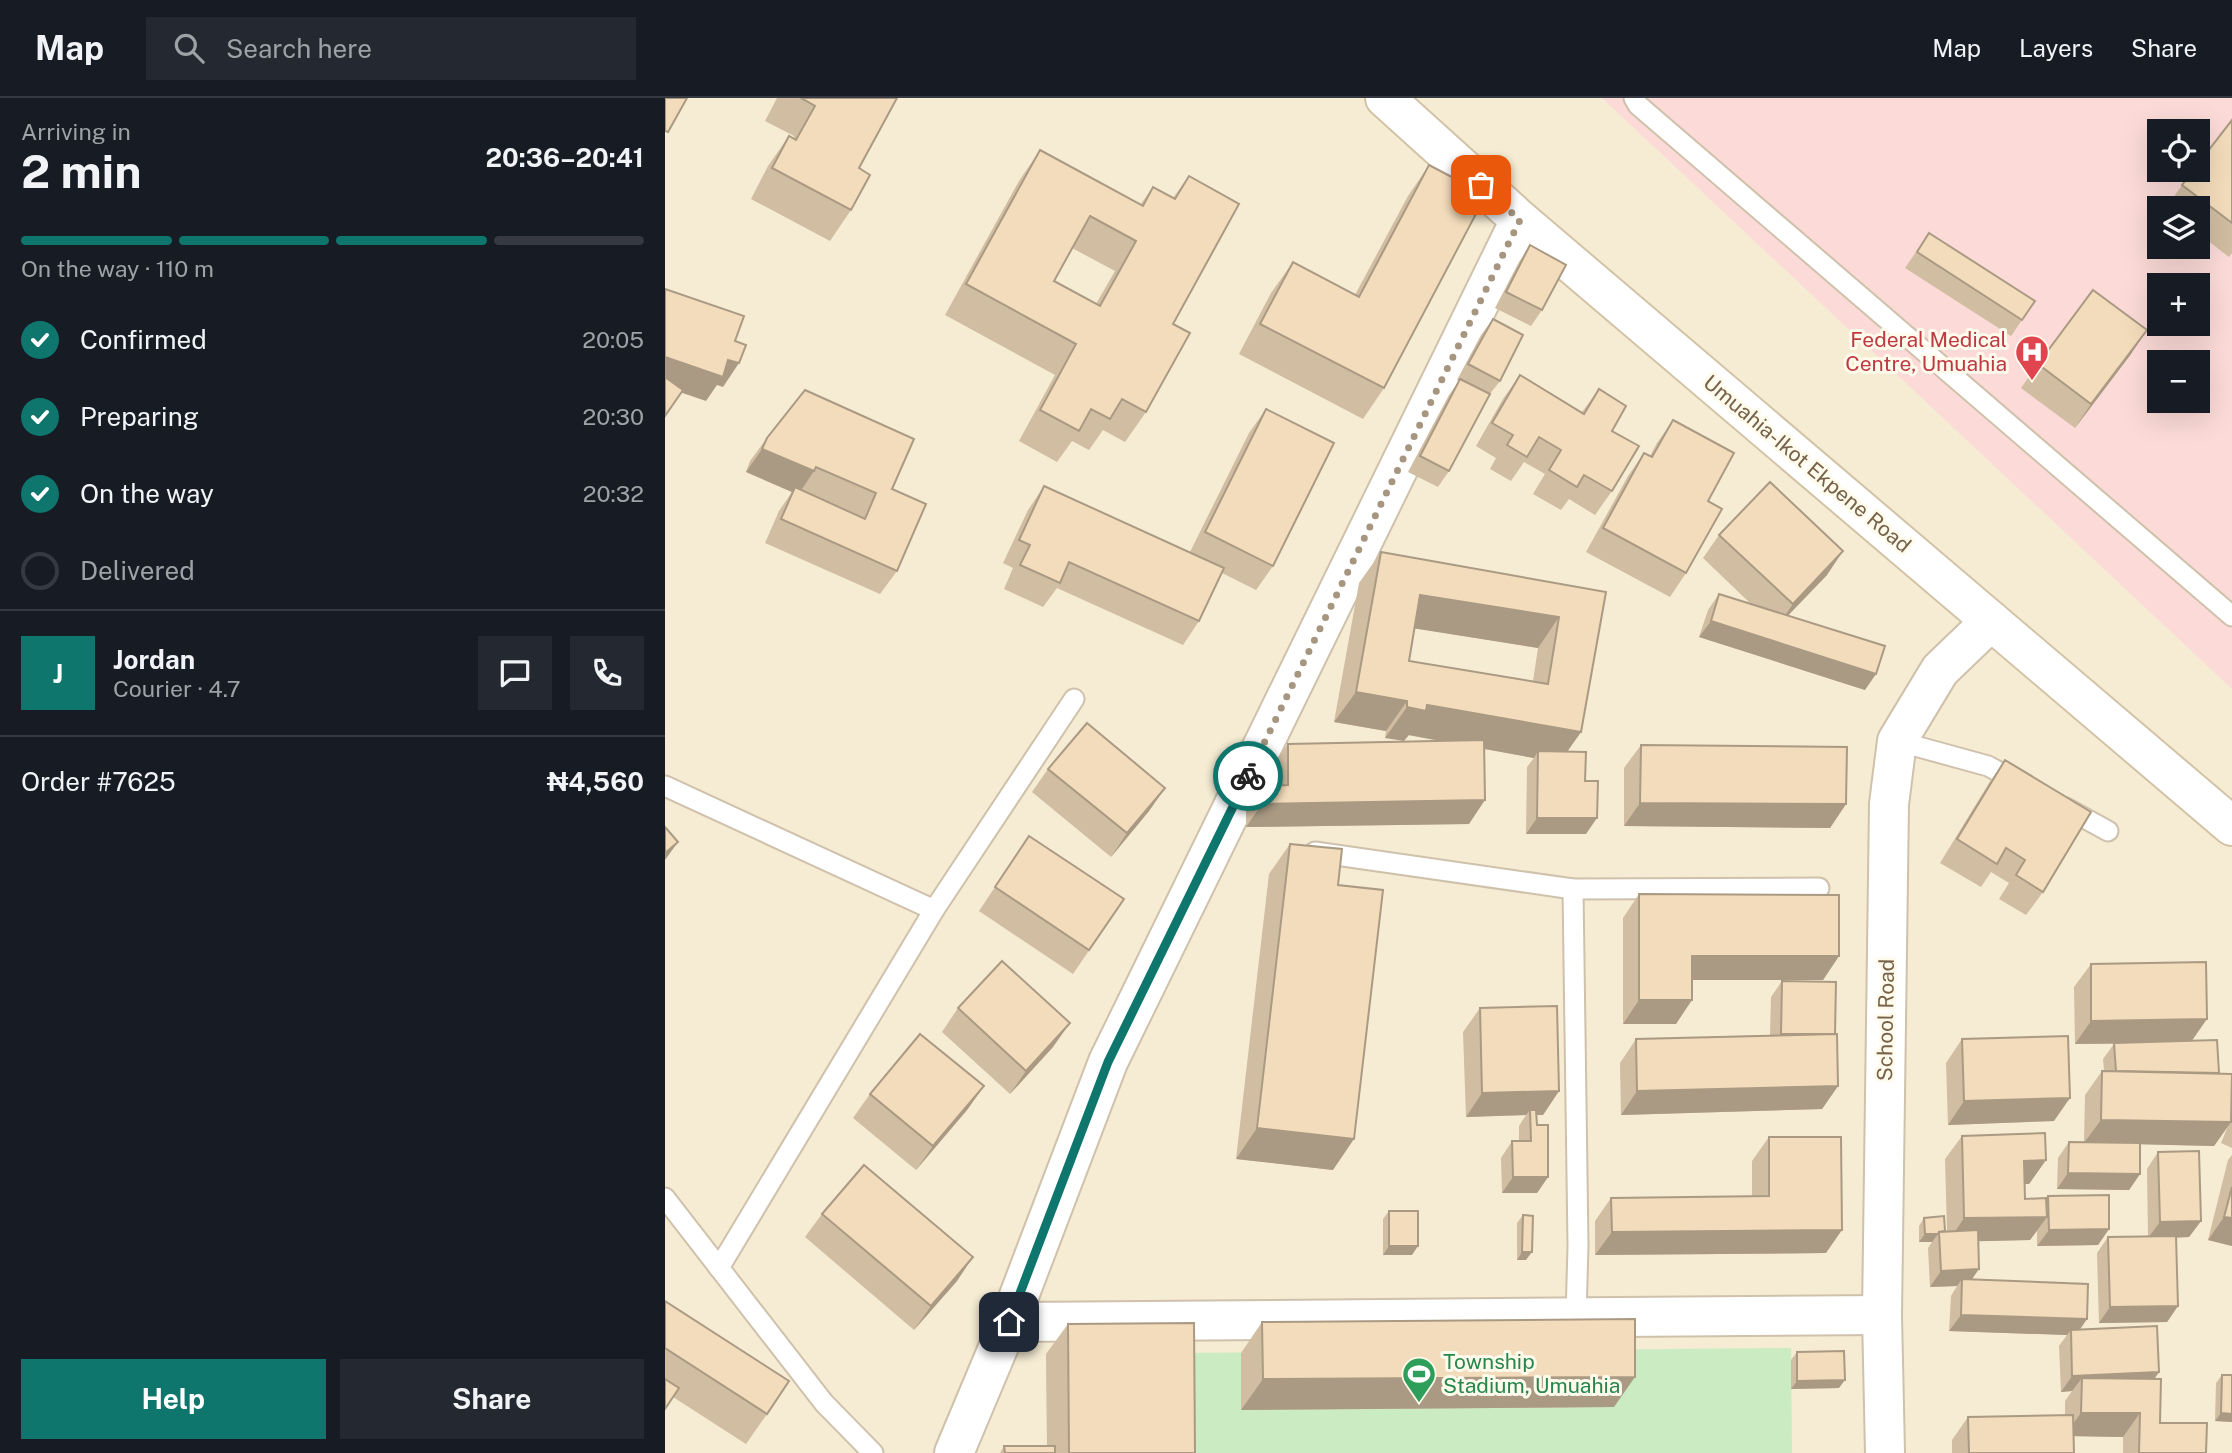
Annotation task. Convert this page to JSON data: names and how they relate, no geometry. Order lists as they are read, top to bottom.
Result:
{
  "streets": {
    "street": ["Umuahia-Ikot Ekpene Road", "School Road"]
  },
  "crossings": [
    ["Umuahia-Ikot Ekpene Road", "School Road"]
  ],
  "places": {
    "hospital": ["Federal Medical Centre, Umuahia"],
    "sports": ["Township Stadium, Umuahia"]
  },
  "page": {
    "header": "Map",
    "search": "Search here",
    "nav": ["Map", "Layers", "Share"],
    "heading": ["2 min", "Arriving in", "20:36–20:41"],
    "panel": [
      "Jordan",
      "Courier · 4.7",
      "Order #7625",
      "₦4,560"
    ],
    "map_buttons": ["+", "−"],
    "bar": "On the way · 110 m",
    "list": [
      ["Confirmed", "20:05"],
      ["Preparing", "20:30"],
      ["On the way", "20:32"],
      "Delivered"
    ],
    "round": "J",
    "buttons": ["Help", "Share"]
  }
}
